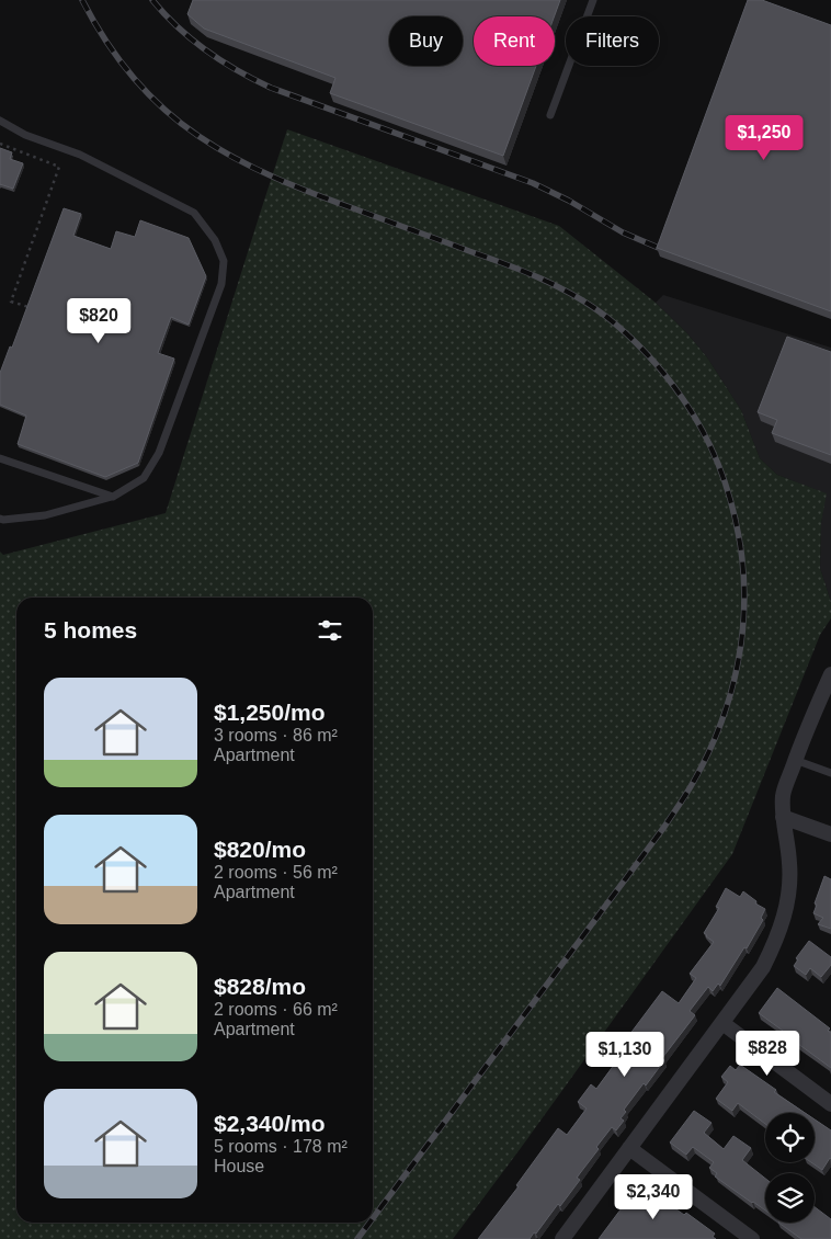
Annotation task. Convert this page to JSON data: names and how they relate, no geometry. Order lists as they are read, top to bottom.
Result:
{
  "page": {
    "chip": ["Buy", "Rent", "Filters"],
    "price": [
      "$1,250",
      "$820",
      "$828",
      "$1,130",
      "$2,340"
    ],
    "heading": "5 homes",
    "list": [
      {
        "name": "$1,250/mo",
        "note": "3 rooms · 86 m² · Apartment"
      },
      {
        "name": "$820/mo",
        "note": "2 rooms · 56 m² · Apartment"
      },
      {
        "name": "$828/mo",
        "note": "2 rooms · 66 m² · Apartment"
      },
      {
        "name": "$2,340/mo",
        "note": "5 rooms · 178 m² · House"
      }
    ]
  }
}
